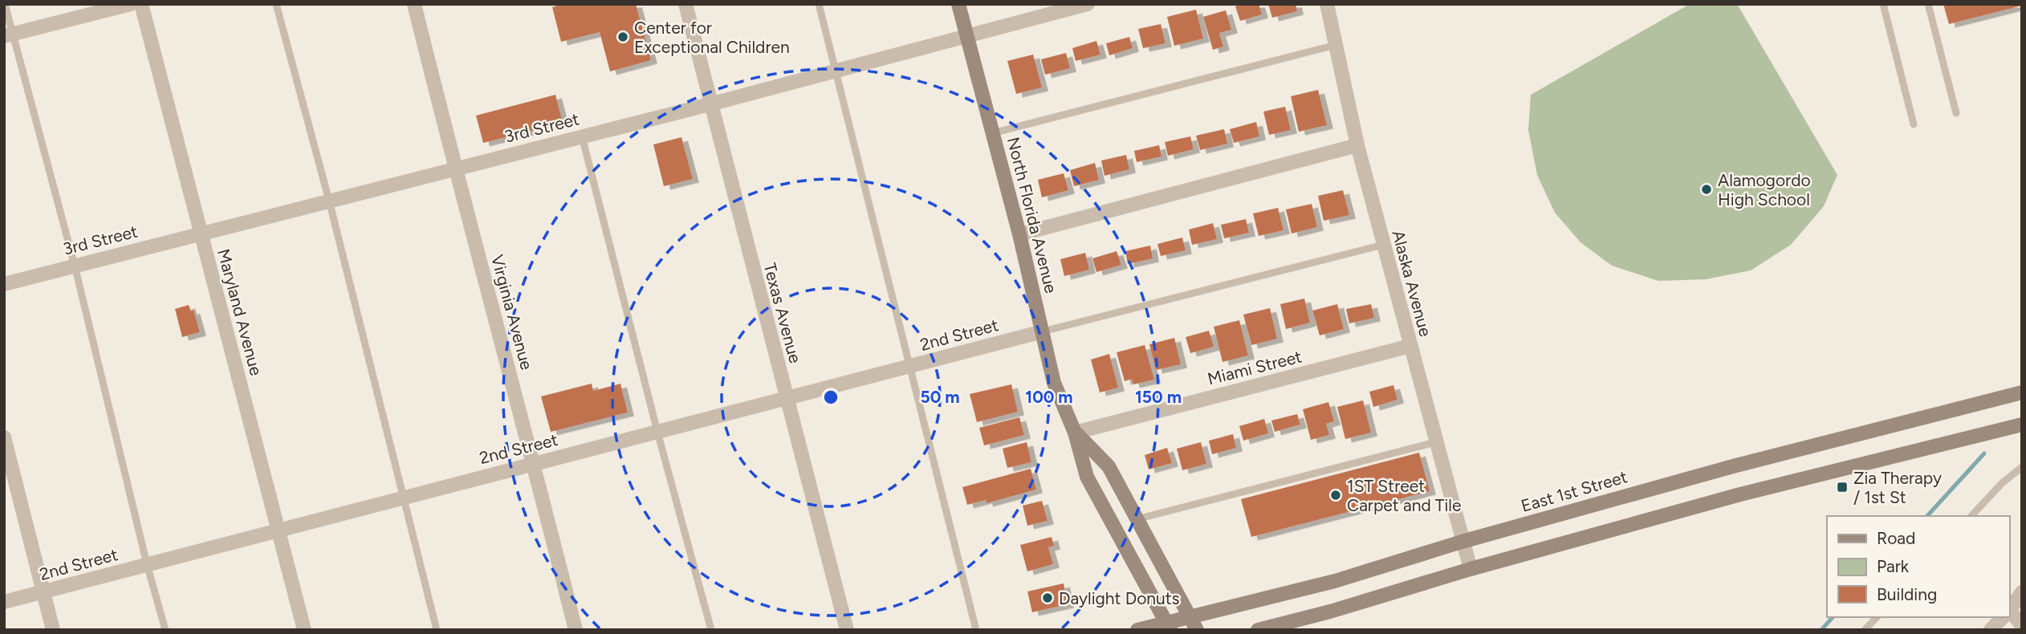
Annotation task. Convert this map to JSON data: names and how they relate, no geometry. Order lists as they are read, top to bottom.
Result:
{
  "streets": {
    "main road": ["North Florida Avenue", "East 1st Street"],
    "street": [
      "3rd Street",
      "Alaska Avenue",
      "Maryland Avenue",
      "Virginia Avenue",
      "Texas Avenue",
      "2nd Street",
      "Miami Street"
    ]
  },
  "crossings": [
    ["3rd Street", "North Florida Avenue"],
    ["3rd Street", "Maryland Avenue"],
    ["3rd Street", "Virginia Avenue"],
    ["3rd Street", "Texas Avenue"],
    ["North Florida Avenue", "2nd Street"],
    ["North Florida Avenue", "Miami Street"],
    ["North Florida Avenue", "East 1st Street"],
    ["Alaska Avenue", "Miami Street"],
    ["Alaska Avenue", "East 1st Street"],
    ["Maryland Avenue", "2nd Street"],
    ["Virginia Avenue", "2nd Street"],
    ["Texas Avenue", "2nd Street"]
  ],
  "places": {
    "other": [
      "Center for Exceptional Children",
      "Alamogordo High School",
      "1ST Street Carpet and Tile",
      "Daylight Donuts"
    ],
    "transit": ["Zia Therapy / 1st St"]
  },
  "legend": ["Road", "Park", "Building"],
  "rings": ["50 m", "100 m", "150 m"]
}
